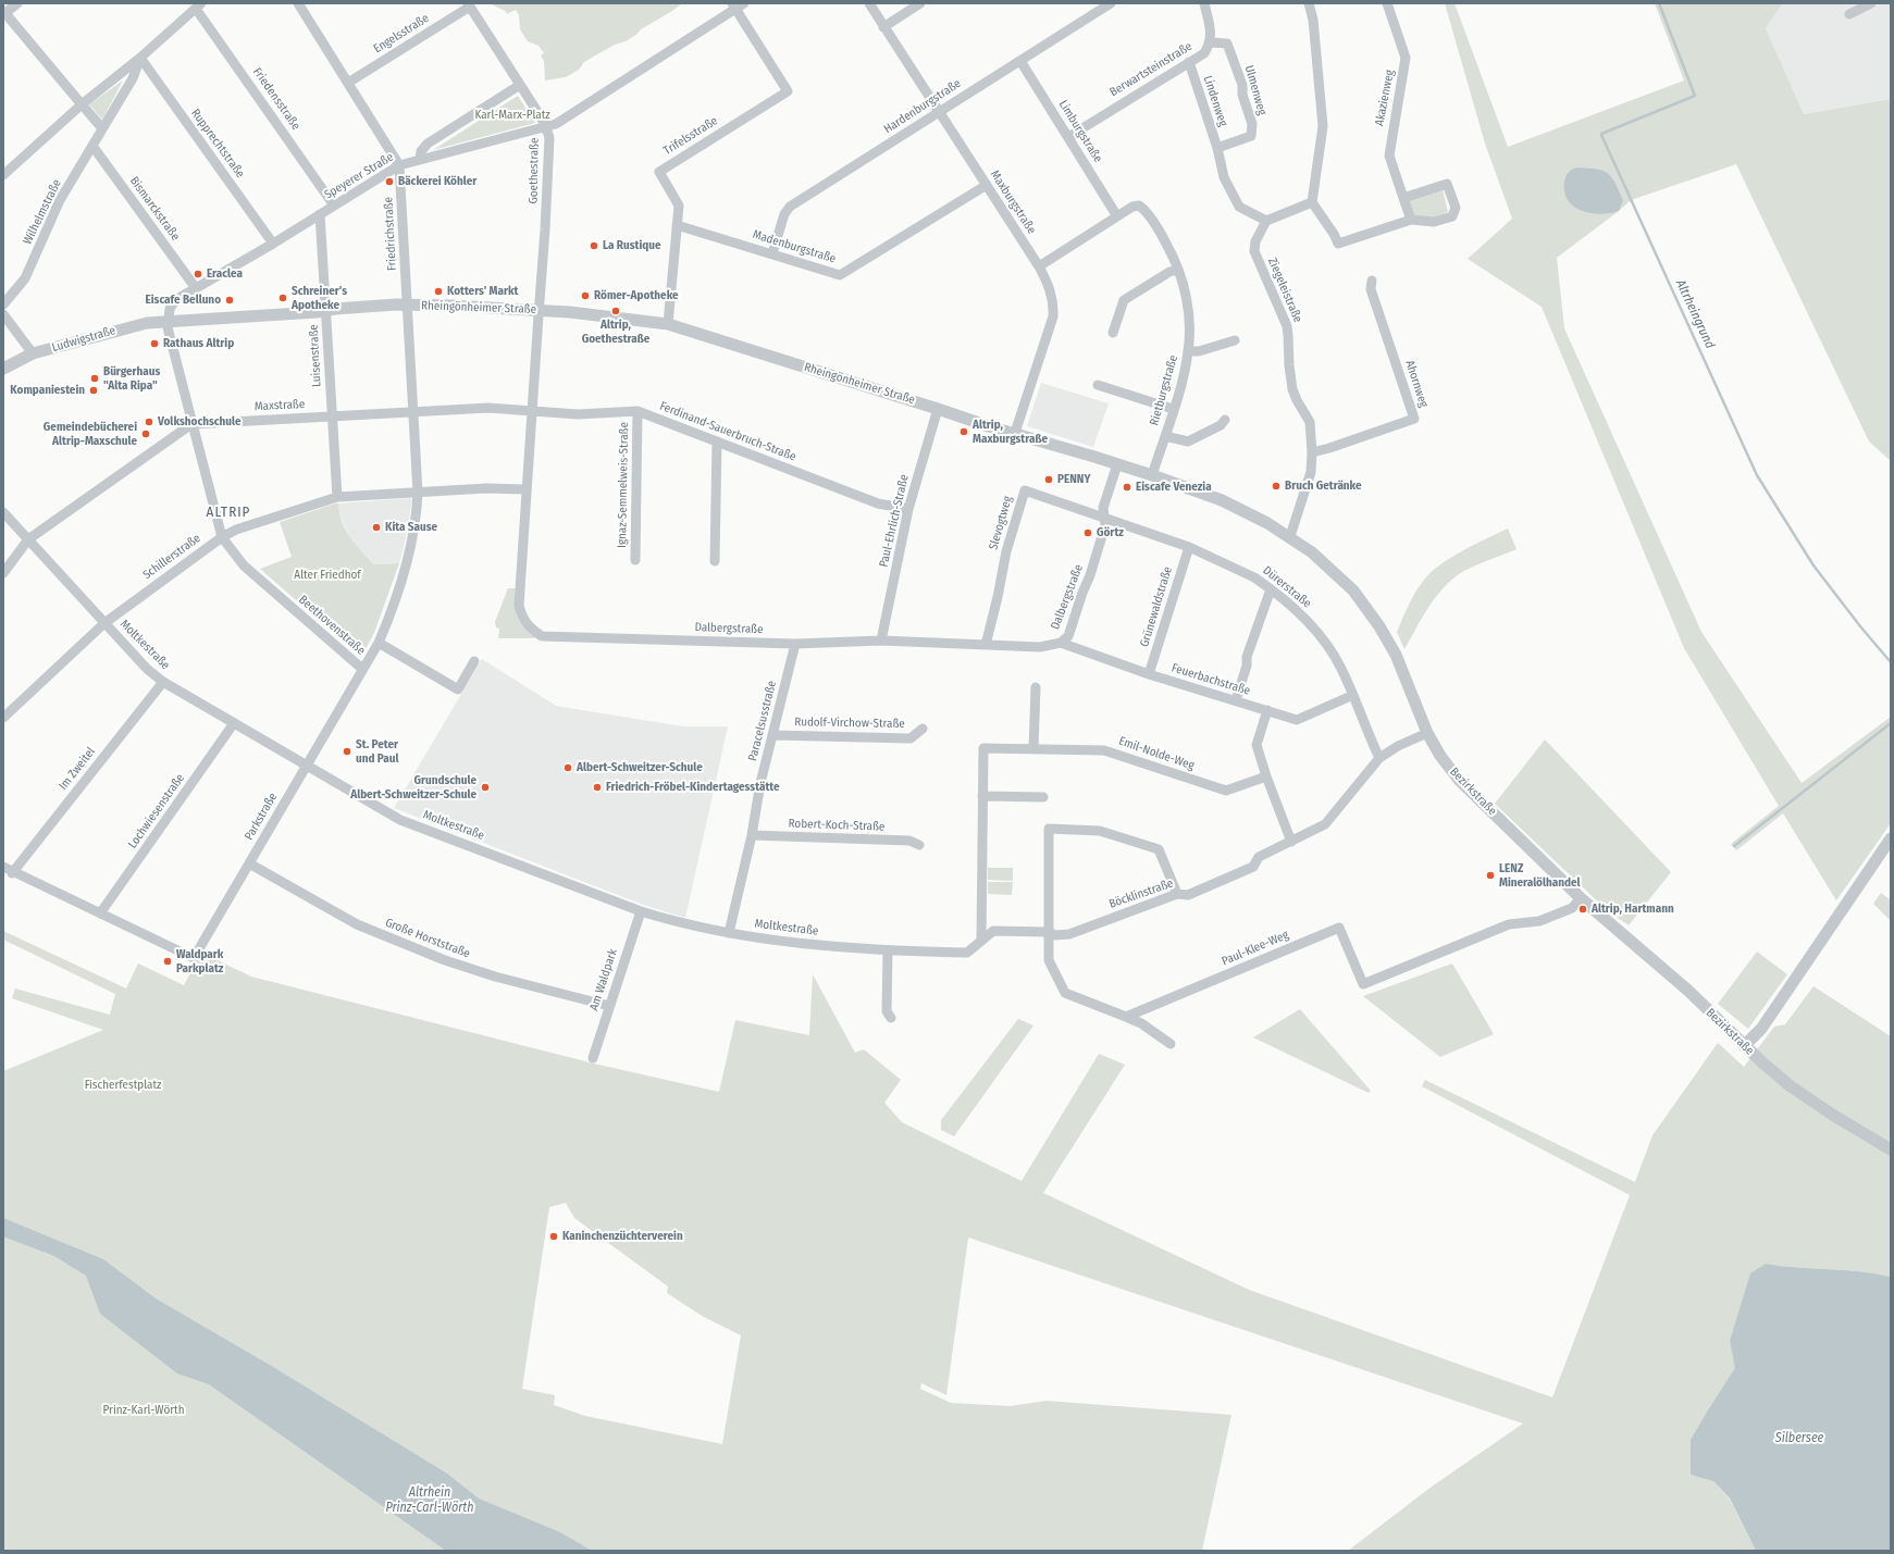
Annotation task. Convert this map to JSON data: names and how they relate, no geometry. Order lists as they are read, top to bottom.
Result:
{
  "streets": {
    "street": [
      "Engelsstraße",
      "Berwartsteinstraße",
      "Ulmenweg",
      "Akazienweg",
      "Friedensstraße",
      "Lindenweg",
      "Hardenburgstraße",
      "Limburgstraße",
      "Trifelsstraße",
      "Rupprechtstraße",
      "Goethestraße",
      "Speyerer Straße",
      "Maxburgstraße",
      "Bismarckstraße",
      "Wilhelmstraße",
      "Friedrichstraße",
      "Madenburgstraße",
      "Ziegeleistraße",
      "Rheingönheimer Straße",
      "Ludwigstraße",
      "Luisenstraße",
      "Ahornweg",
      "Rietburgstraße",
      "Maxstraße",
      "Ferdinand-Sauerbruch-Straße",
      "Ignaz-Semmelweis-Straße",
      "Paul-Ehrlich-Straße",
      "Slevogtweg",
      "Schillerstraße",
      "Dürerstraße",
      "Dalbergstraße",
      "Grünewaldstraße",
      "Beethovenstraße",
      "Moltkestraße",
      "Feuerbachstraße",
      "Paracelsusstraße",
      "Rudolf-Virchow-Straße",
      "Emil-Nolde-Weg",
      "Im Zweitel",
      "Bezirkstraße",
      "Lochwiesenstraße",
      "Parkstraße",
      "Robert-Koch-Straße",
      "Böcklinstraße",
      "Große Horststraße",
      "Paul-Klee-Weg",
      "Am Waldpark"
    ]
  },
  "crossings": [
    ["Engelsstraße", "Goethestraße"],
    ["Engelsstraße", "Friedrichstraße"],
    ["Berwartsteinstraße", "Ulmenweg"],
    ["Berwartsteinstraße", "Lindenweg"],
    ["Berwartsteinstraße", "Limburgstraße"],
    ["Ulmenweg", "Lindenweg"],
    ["Friedensstraße", "Speyerer Straße"],
    ["Friedensstraße", "Wilhelmstraße"],
    ["Hardenburgstraße", "Limburgstraße"],
    ["Hardenburgstraße", "Maxburgstraße"],
    ["Hardenburgstraße", "Madenburgstraße"],
    ["Limburgstraße", "Rietburgstraße"],
    ["Trifelsstraße", "Speyerer Straße"],
    ["Trifelsstraße", "Madenburgstraße"],
    ["Trifelsstraße", "Rheingönheimer Straße"],
    ["Rupprechtstraße", "Speyerer Straße"],
    ["Rupprechtstraße", "Wilhelmstraße"],
    ["Goethestraße", "Speyerer Straße"],
    ["Goethestraße", "Rheingönheimer Straße"],
    ["Goethestraße", "Dalbergstraße"],
    ["Speyerer Straße", "Bismarckstraße"],
    ["Speyerer Straße", "Friedrichstraße"],
    ["Speyerer Straße", "Rheingönheimer Straße"],
    ["Speyerer Straße", "Ludwigstraße"],
    ["Speyerer Straße", "Luisenstraße"],
    ["Speyerer Straße", "Beethovenstraße"],
    ["Maxburgstraße", "Madenburgstraße"],
    ["Maxburgstraße", "Rheingönheimer Straße"],
    ["Maxburgstraße", "Rietburgstraße"],
    ["Bismarckstraße", "Wilhelmstraße"],
    ["Friedrichstraße", "Rheingönheimer Straße"],
    ["Friedrichstraße", "Maxstraße"],
    ["Friedrichstraße", "Schillerstraße"],
    ["Friedrichstraße", "Parkstraße"],
    ["Ziegeleistraße", "Rheingönheimer Straße"],
    ["Ziegeleistraße", "Ahornweg"],
    ["Rheingönheimer Straße", "Ludwigstraße"],
    ["Rheingönheimer Straße", "Luisenstraße"],
    ["Rheingönheimer Straße", "Rietburgstraße"],
    ["Rheingönheimer Straße", "Paul-Ehrlich-Straße"],
    ["Rheingönheimer Straße", "Dalbergstraße"],
    ["Rheingönheimer Straße", "Beethovenstraße"],
    ["Rheingönheimer Straße", "Bezirkstraße"],
    ["Rheingönheimer Straße", "Böcklinstraße"],
    ["Ludwigstraße", "Beethovenstraße"],
    ["Luisenstraße", "Maxstraße"],
    ["Luisenstraße", "Schillerstraße"],
    ["Maxstraße", "Ferdinand-Sauerbruch-Straße"],
    ["Maxstraße", "Dalbergstraße"],
    ["Maxstraße", "Beethovenstraße"],
    ["Ferdinand-Sauerbruch-Straße", "Ignaz-Semmelweis-Straße"],
    ["Ferdinand-Sauerbruch-Straße", "Paul-Ehrlich-Straße"],
    ["Ferdinand-Sauerbruch-Straße", "Dalbergstraße"],
    ["Paul-Ehrlich-Straße", "Dalbergstraße"],
    ["Slevogtweg", "Dürerstraße"],
    ["Slevogtweg", "Dalbergstraße"],
    ["Schillerstraße", "Dalbergstraße"],
    ["Schillerstraße", "Beethovenstraße"],
    ["Schillerstraße", "Moltkestraße"],
    ["Schillerstraße", "Parkstraße"],
    ["Dürerstraße", "Dalbergstraße"],
    ["Dürerstraße", "Grünewaldstraße"],
    ["Dürerstraße", "Feuerbachstraße"],
    ["Dürerstraße", "Böcklinstraße"],
    ["Dalbergstraße", "Feuerbachstraße"],
    ["Dalbergstraße", "Paracelsusstraße"],
    ["Grünewaldstraße", "Feuerbachstraße"],
    ["Beethovenstraße", "Parkstraße"],
    ["Moltkestraße", "Paracelsusstraße"],
    ["Moltkestraße", "Im Zweitel"],
    ["Moltkestraße", "Lochwiesenstraße"],
    ["Moltkestraße", "Parkstraße"],
    ["Moltkestraße", "Böcklinstraße"],
    ["Moltkestraße", "Am Waldpark"],
    ["Paracelsusstraße", "Rudolf-Virchow-Straße"],
    ["Paracelsusstraße", "Robert-Koch-Straße"],
    ["Emil-Nolde-Weg", "Böcklinstraße"],
    ["Im Zweitel", "Parkstraße"],
    ["Bezirkstraße", "Böcklinstraße"],
    ["Bezirkstraße", "Paul-Klee-Weg"],
    ["Lochwiesenstraße", "Parkstraße"],
    ["Parkstraße", "Große Horststraße"],
    ["Große Horststraße", "Am Waldpark"]
  ],
  "districts": ["ALTRIP"],
  "water": ["Altrheingrund", "Silbersee", "Altrhein Prinz-Carl-Wörth"],
  "parks": [
    "Karl-Marx-Platz",
    "Alter Friedhof",
    "Fischerfestplatz",
    "Prinz-Karl-Wörth"
  ],
  "places": [
    "Bäckerei Köhler",
    "La Rustique",
    "Eraclea",
    "Kotters' Markt",
    "Römer-Apotheke",
    "Schreiner's Apotheke",
    "Eiscafe Belluno",
    "Altrip, Goethestraße",
    "Rathaus Altrip",
    "Bürgerhaus \"Alta Ripa\"",
    "Kompaniestein",
    "Volkshochschule",
    "Altrip, Maxburgstraße",
    "Gemeindebücherei Altrip-Maxschule",
    "PENNY",
    "Bruch Getränke",
    "Eiscafe Venezia",
    "Kita Sause",
    "Görtz",
    "St. Peter und Paul",
    "Albert-Schweitzer-Schule",
    "Grundschule Albert-Schweitzer-Schule",
    "Friedrich-Fröbel-Kindertagesstätte",
    "LENZ Mineralölhandel",
    "Altrip, Hartmann",
    "Waldpark Parkplatz",
    "Kaninchenzüchterverein"
  ]
}
